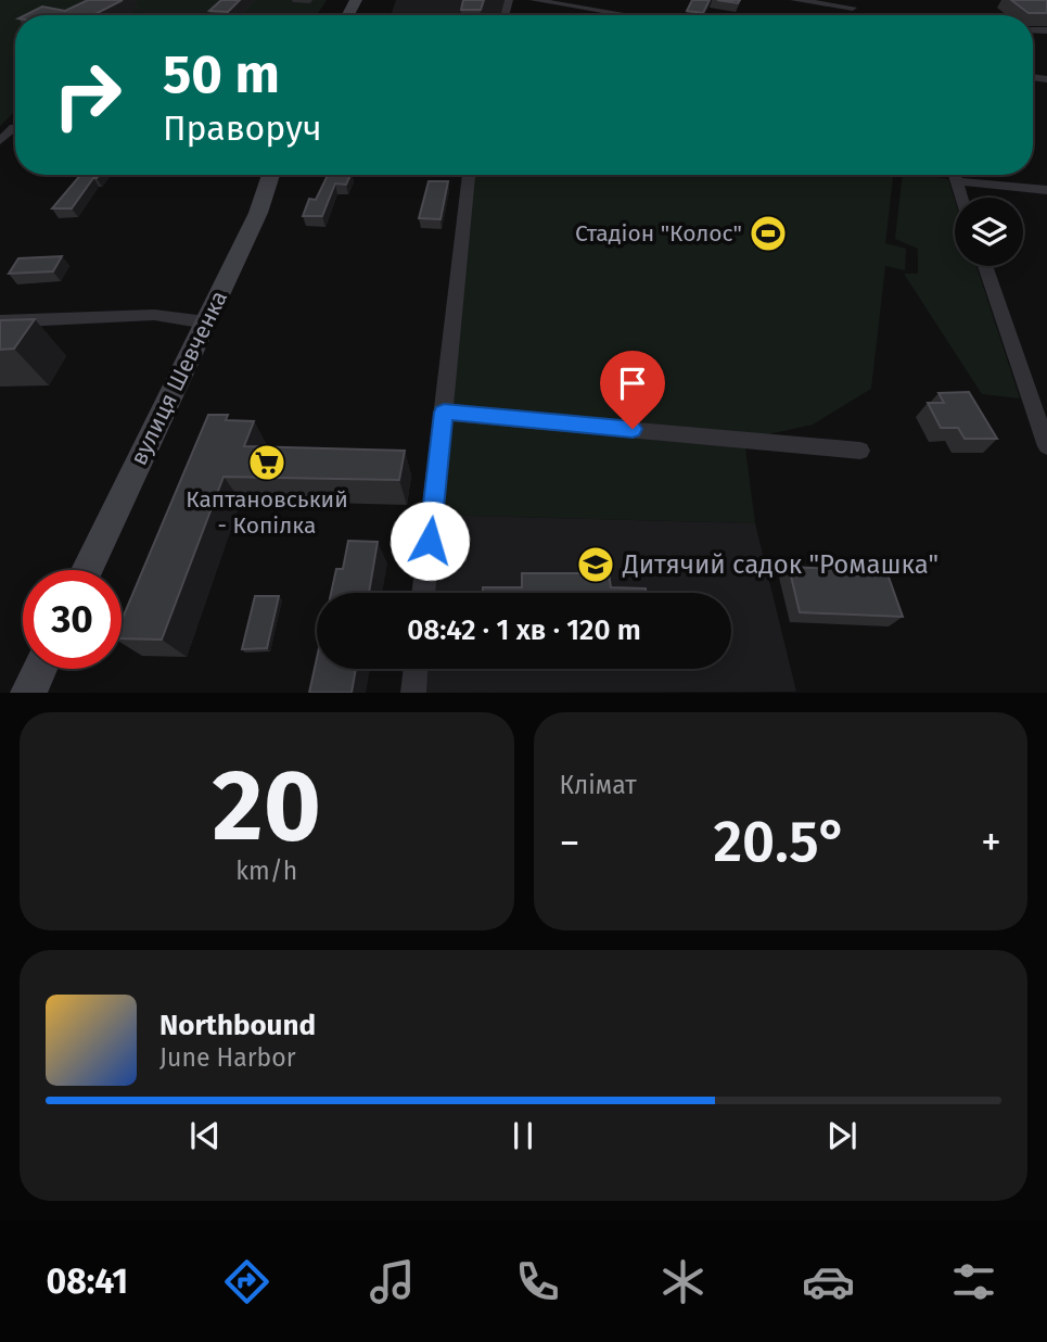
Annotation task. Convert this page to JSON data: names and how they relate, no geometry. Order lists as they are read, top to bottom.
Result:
{
  "streets": {
    "main road": ["вулиця Шевченка"]
  },
  "places": {
    "sports": ["Стадіон \"Колос\""],
    "supermarket": ["Каптановський - Копілка"],
    "school or university": ["Дитячий садок \"Ромашка\""]
  },
  "page": {
    "turn": ["50 m", "Праворуч"],
    "limit": "30",
    "trip": "08:42 · 1 хв · 120 m",
    "tile": [
      ["20", "km/h"],
      "Клімат"
    ],
    "heat": ["−", "20.5°", "+"],
    "song": ["Northbound", "June Harbor"],
    "tabs": "08:41"
  }
}
